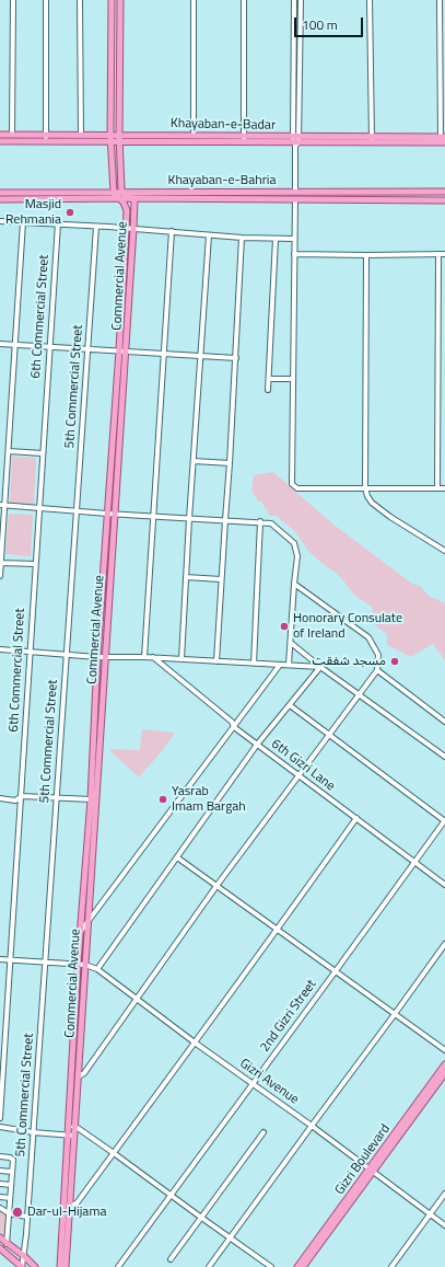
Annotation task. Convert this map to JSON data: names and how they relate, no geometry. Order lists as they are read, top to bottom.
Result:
{
  "streets": {
    "main road": [
      "Khayaban-e-Badar",
      "Khayaban-e-Bahria",
      "Commercial Avenue",
      "Gizri Boulevard"
    ],
    "street": [
      "6th Commercial Street",
      "5th Commercial Street",
      "6th Gizri Lane",
      "2nd Gizri Street",
      "Gizri Avenue"
    ]
  },
  "crossings": [
    ["Khayaban-e-Bahria", "Commercial Avenue"],
    ["Commercial Avenue", "Gizri Avenue"],
    ["6th Gizri Lane", "2nd Gizri Street"],
    ["2nd Gizri Street", "Gizri Avenue"],
    ["Gizri Avenue", "Gizri Boulevard"]
  ],
  "places": [
    "Masjid Rehmania",
    "Honorary Consulate of Ireland",
    "مسجد شفقت",
    "Yasrab Imam Bargah",
    "Dar-ul-Hijama"
  ],
  "scale_bar": "100 m"
}
